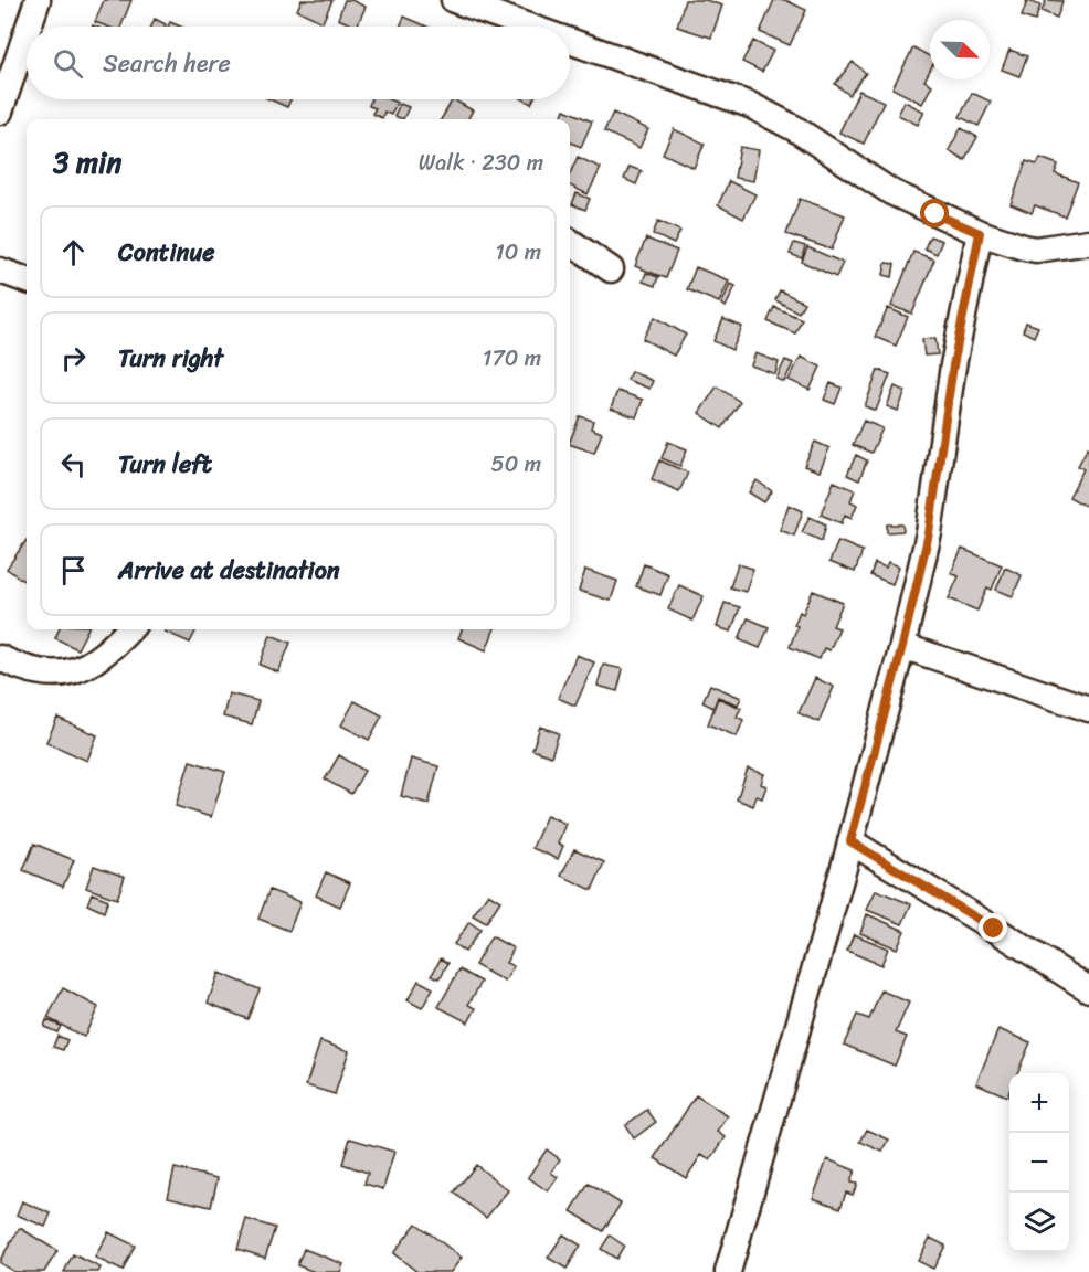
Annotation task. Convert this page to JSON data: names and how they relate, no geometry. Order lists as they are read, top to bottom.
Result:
{
  "north": "bottom right",
  "page": {
    "search": "Search here",
    "heading": ["3 min", "Walk · 230 m"],
    "list": [
      ["Continue", "10 m"],
      ["Turn right", "170 m"],
      ["Turn left", "50 m"],
      "Arrive at destination"
    ],
    "map_buttons": ["+", "−"]
  }
}
